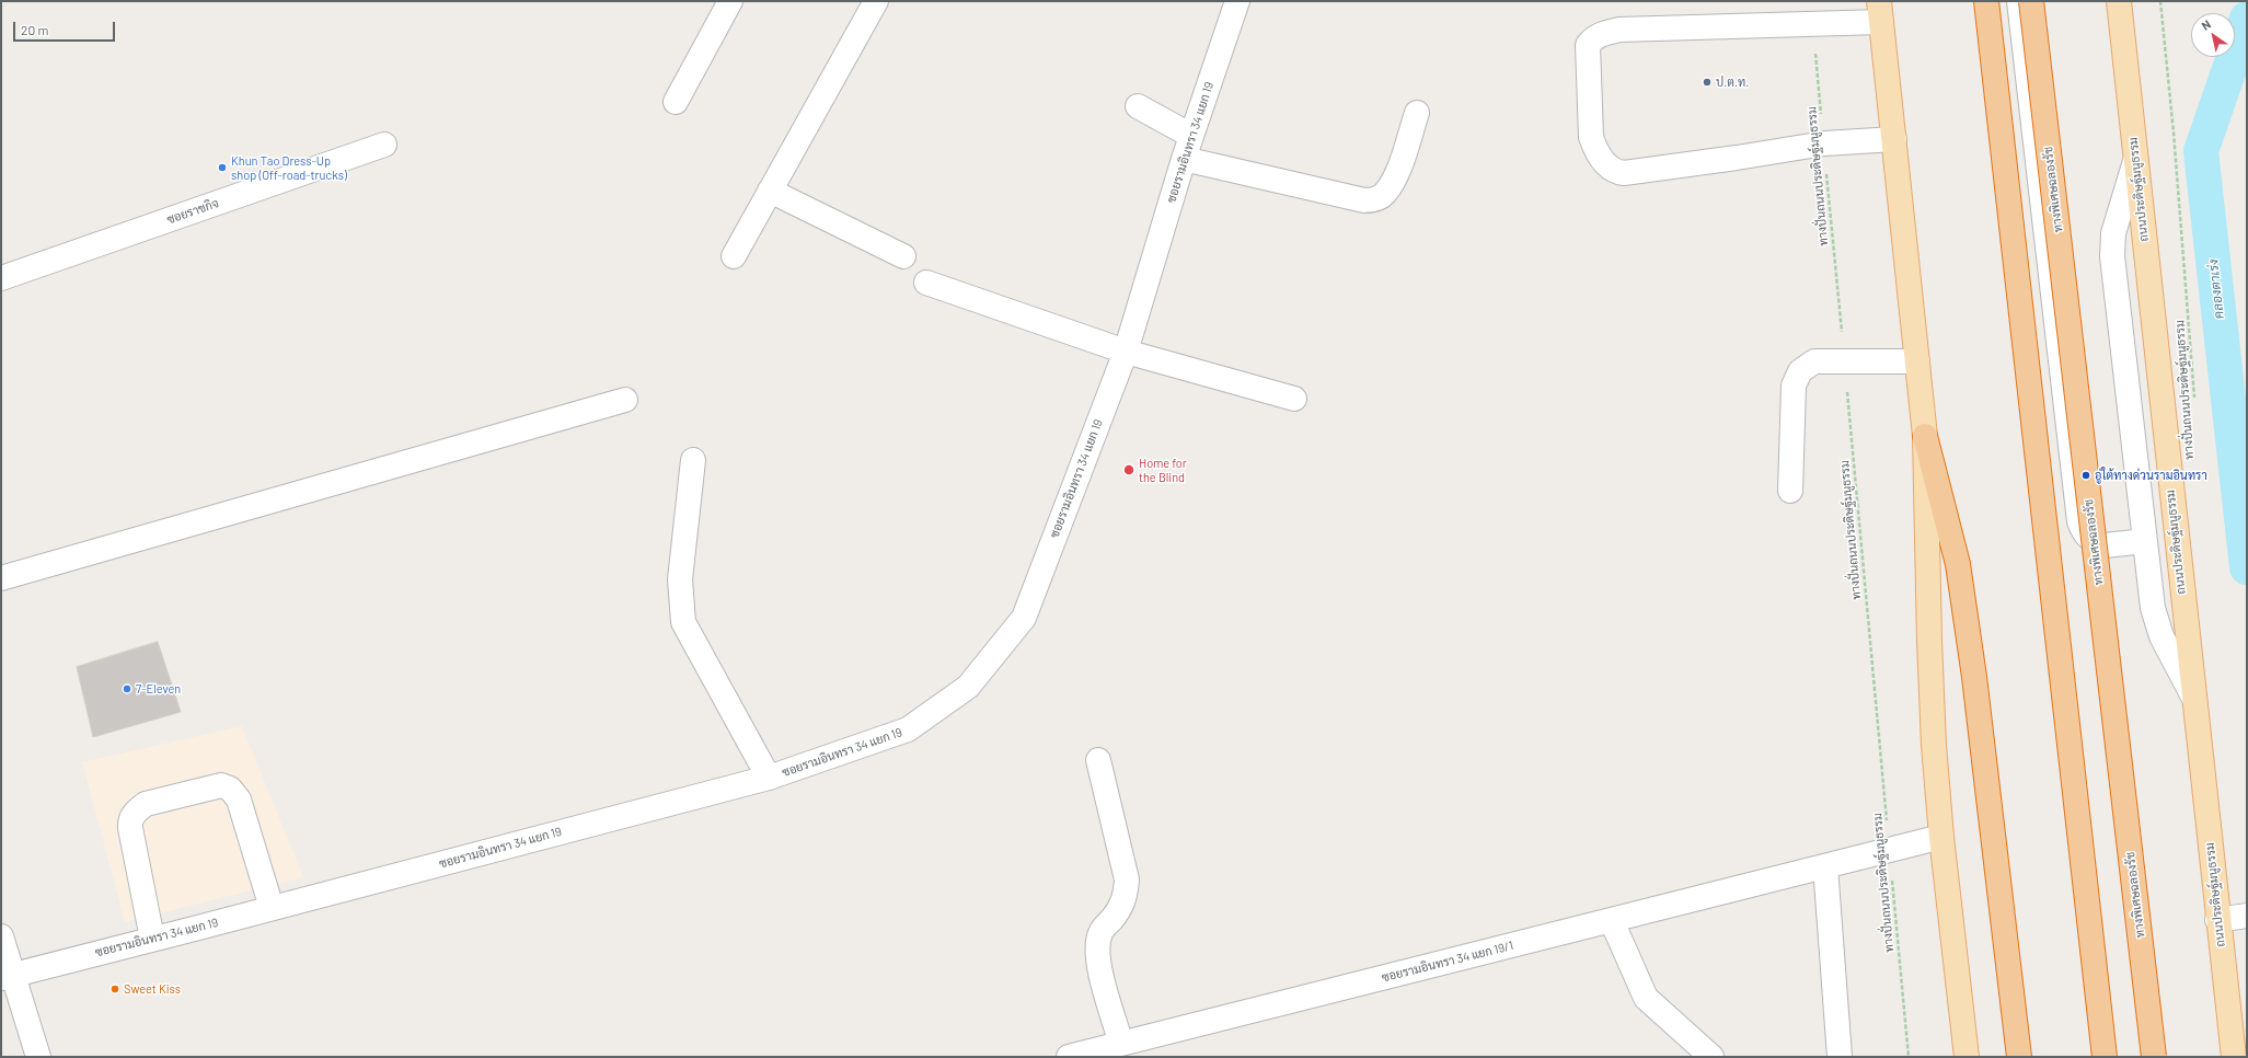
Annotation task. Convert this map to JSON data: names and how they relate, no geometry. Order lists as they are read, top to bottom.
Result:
{
  "streets": {
    "highway": ["ทางพิเศษฉลองรัช"],
    "main road": ["ถนนประดิษฐ์มนูธรรม"],
    "street": ["ซอยรามอินทรา 34 แยก 19", "ซอยราชกิจ", "ซอยรามอินทรา 34 แยก 19/1"],
    "path": ["ทางปั่นถนนประดิษฐ์มนูธรรม"]
  },
  "crossings": [
    ["ทางปั่นถนนประดิษฐ์มนูธรรม", "ซอยรามอินทรา 34 แยก 19/1"]
  ],
  "water": ["คลองตาเร่ง"],
  "places": [
    "ป.ต.ท.",
    "Khun Tao Dress-Up shop (Off-road-trucks)",
    "Home for the Blind",
    "อู่ใต้ทางด่วนรามอินทรา",
    "7-Eleven",
    "Sweet Kiss"
  ],
  "scale_bar": "20 m",
  "north": "top left"
}
